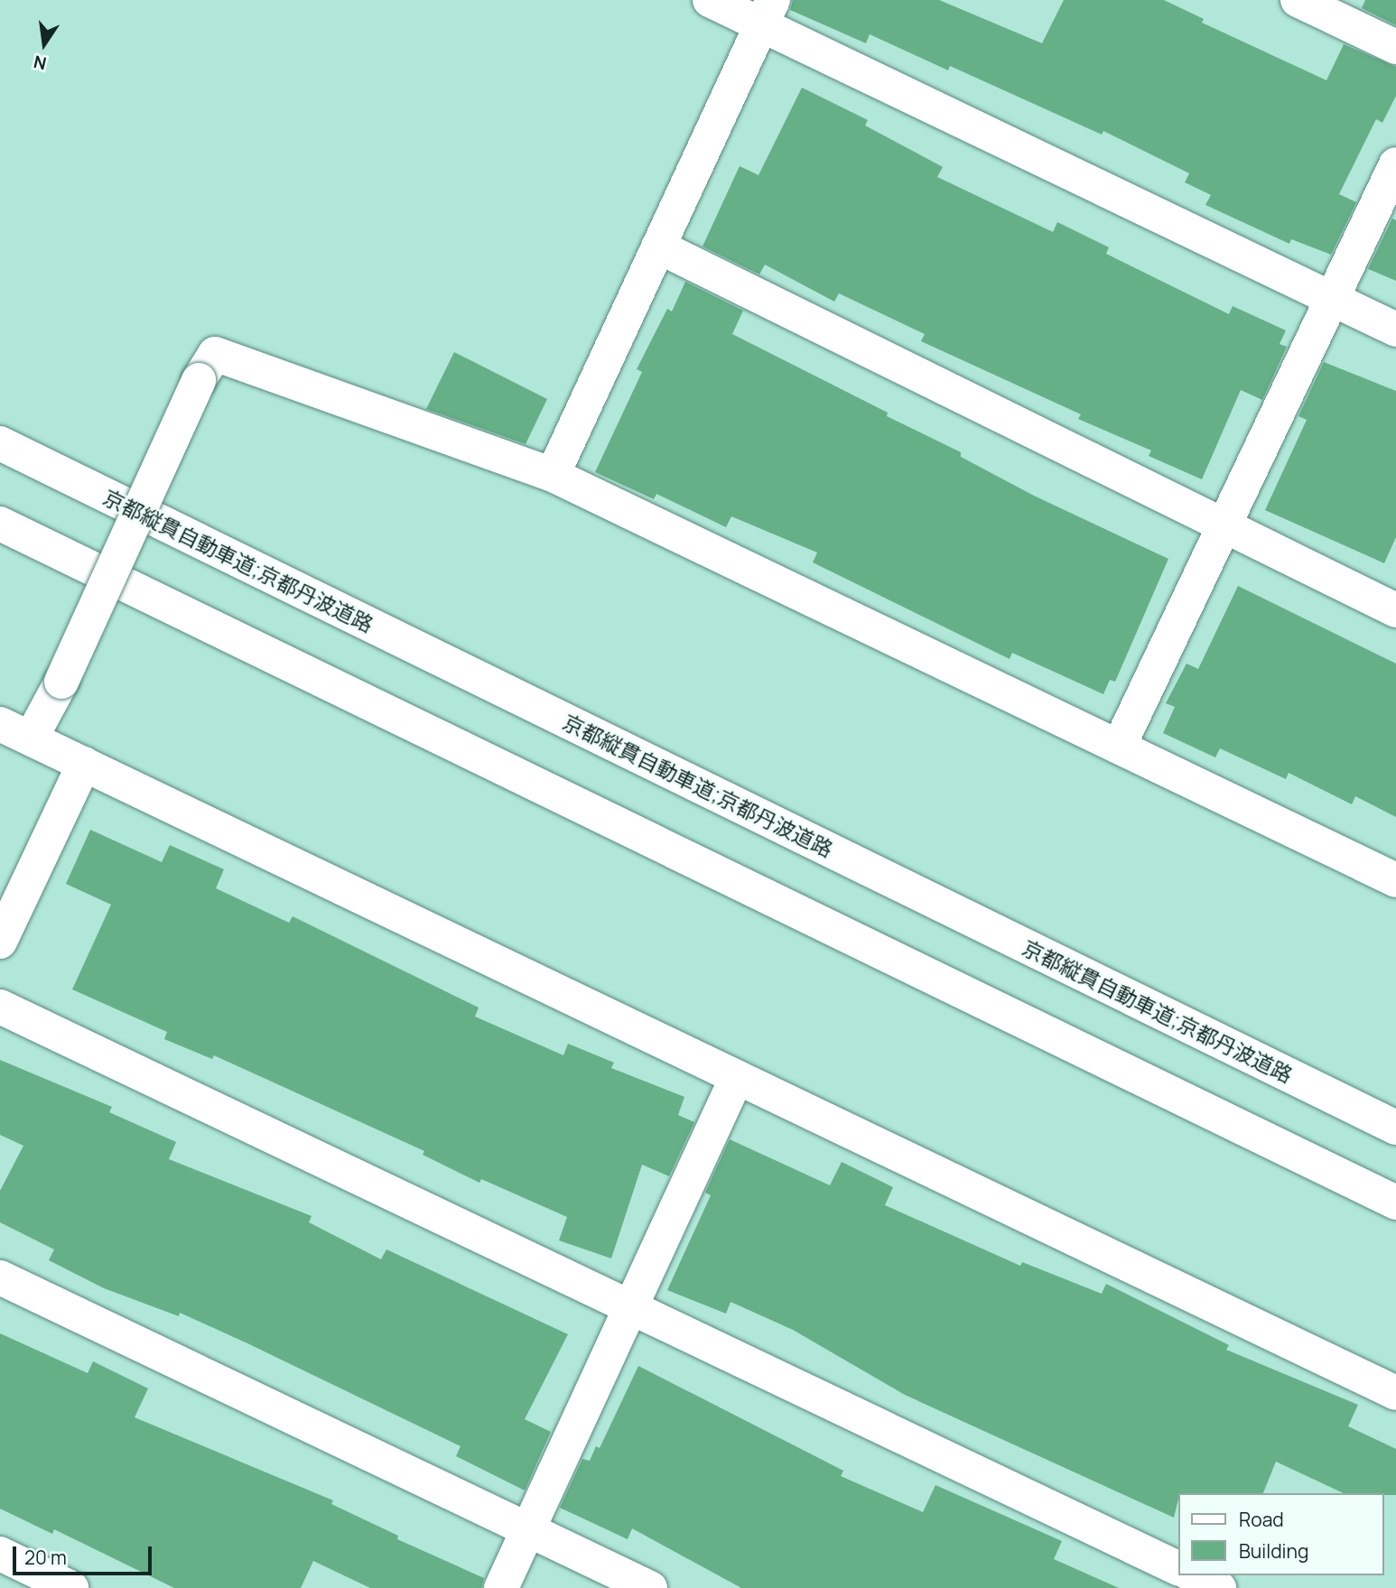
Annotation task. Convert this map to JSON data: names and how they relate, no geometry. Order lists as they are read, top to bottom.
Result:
{
  "streets": {
    "main road": ["京都縦貫自動車道;京都丹波道路"]
  },
  "legend": ["Road", "Building"],
  "scale_bar": "20 m",
  "north": "bottom"
}
